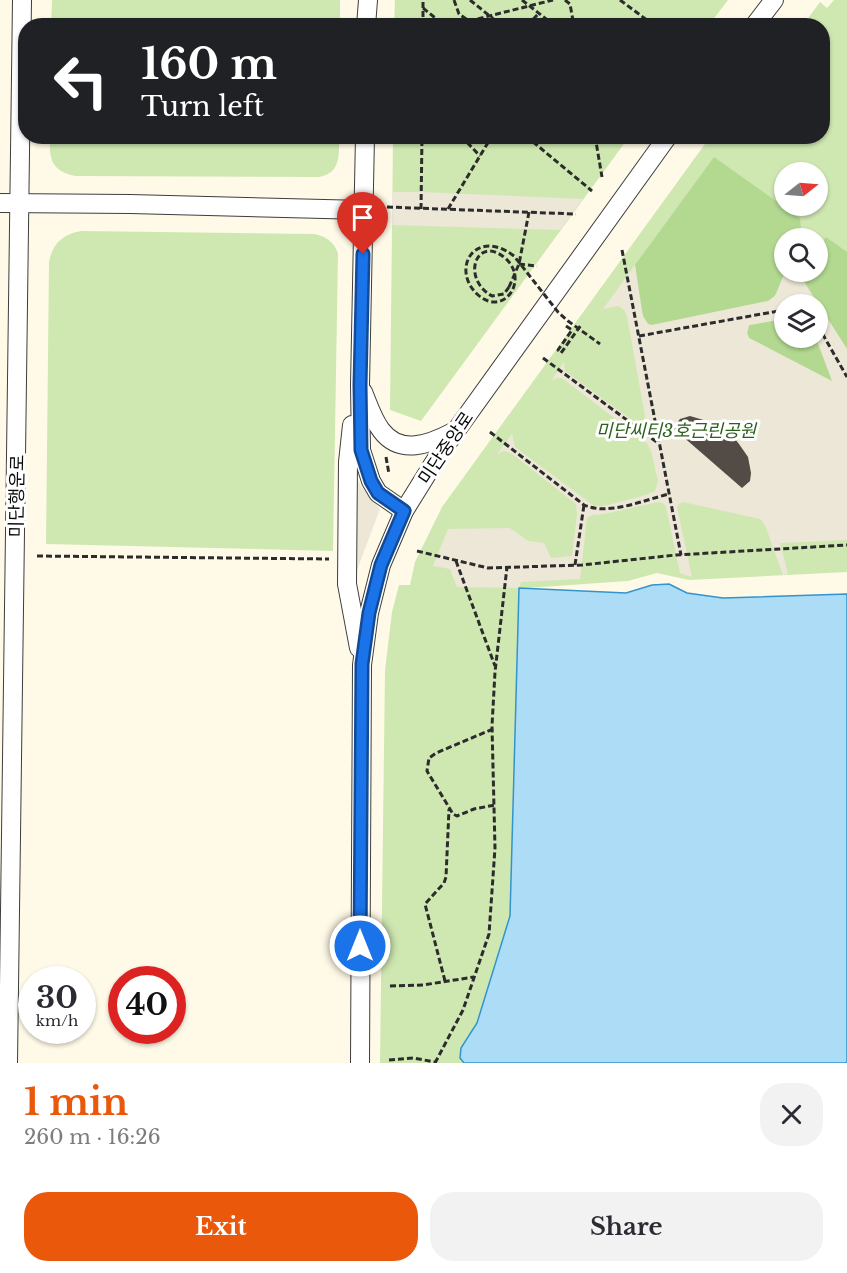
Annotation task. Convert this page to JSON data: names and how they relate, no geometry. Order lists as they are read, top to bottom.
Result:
{
  "streets": {
    "street": ["미단중앙로", "미단행운로"]
  },
  "parks": ["미단씨티3호근린공원"],
  "north": "right",
  "page": {
    "turn": ["160 m", "Turn left"],
    "speed": "30 km/h",
    "limit": "40",
    "heading": ["1 min", "260 m · 16:26"],
    "buttons": ["Exit", "Share"]
  }
}
